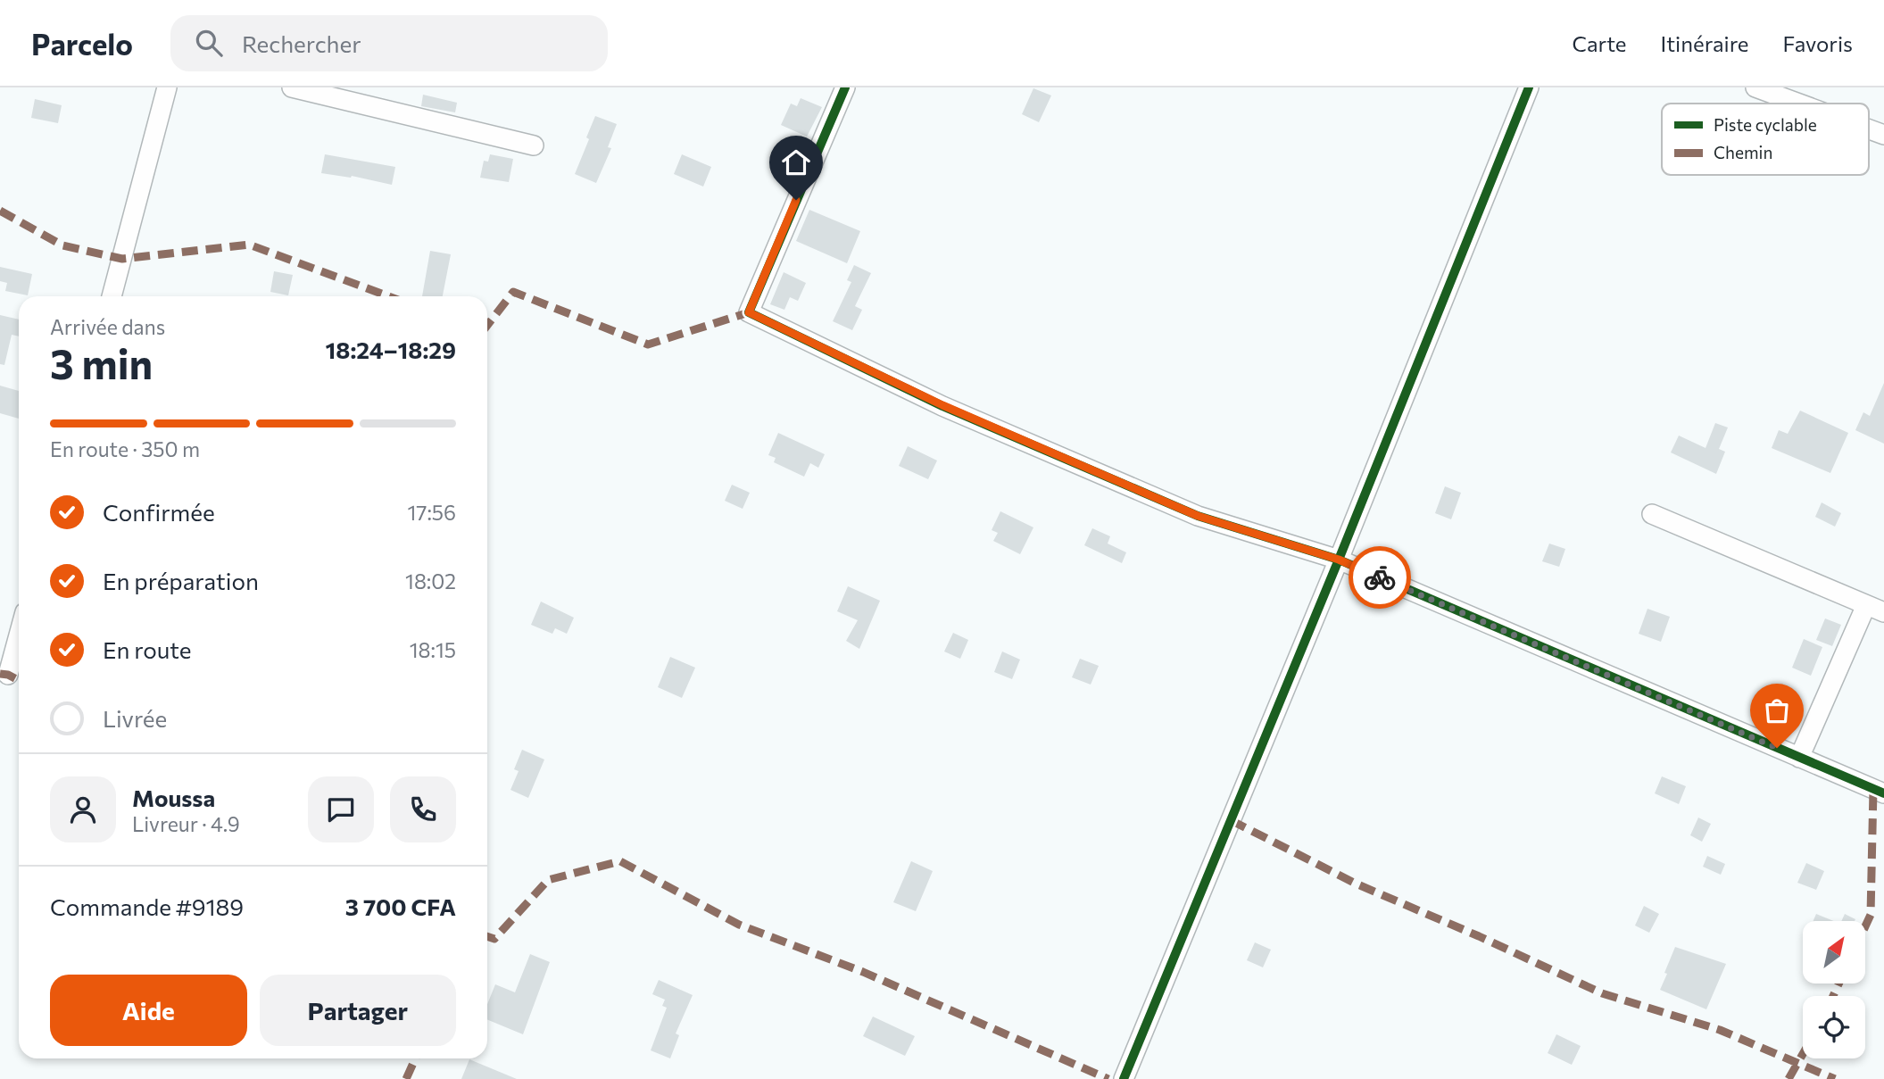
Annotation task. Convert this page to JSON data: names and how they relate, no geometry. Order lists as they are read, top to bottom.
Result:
{
  "legend": ["Piste cyclable", "Chemin"],
  "north": "top right",
  "page": {
    "header": "Parcelo",
    "search": "Rechercher",
    "nav": ["Carte", "Itinéraire", "Favoris"],
    "heading": ["3 min", "Arrivée dans", "18:24–18:29"],
    "panel": [
      "Moussa",
      "Livreur · 4.9",
      "Commande #9189",
      "3 700 CFA"
    ],
    "bar": "En route · 350 m",
    "list": [
      ["Confirmée", "17:56"],
      ["En préparation", "18:02"],
      ["En route", "18:15"],
      "Livrée"
    ],
    "buttons": ["Aide", "Partager"]
  }
}
